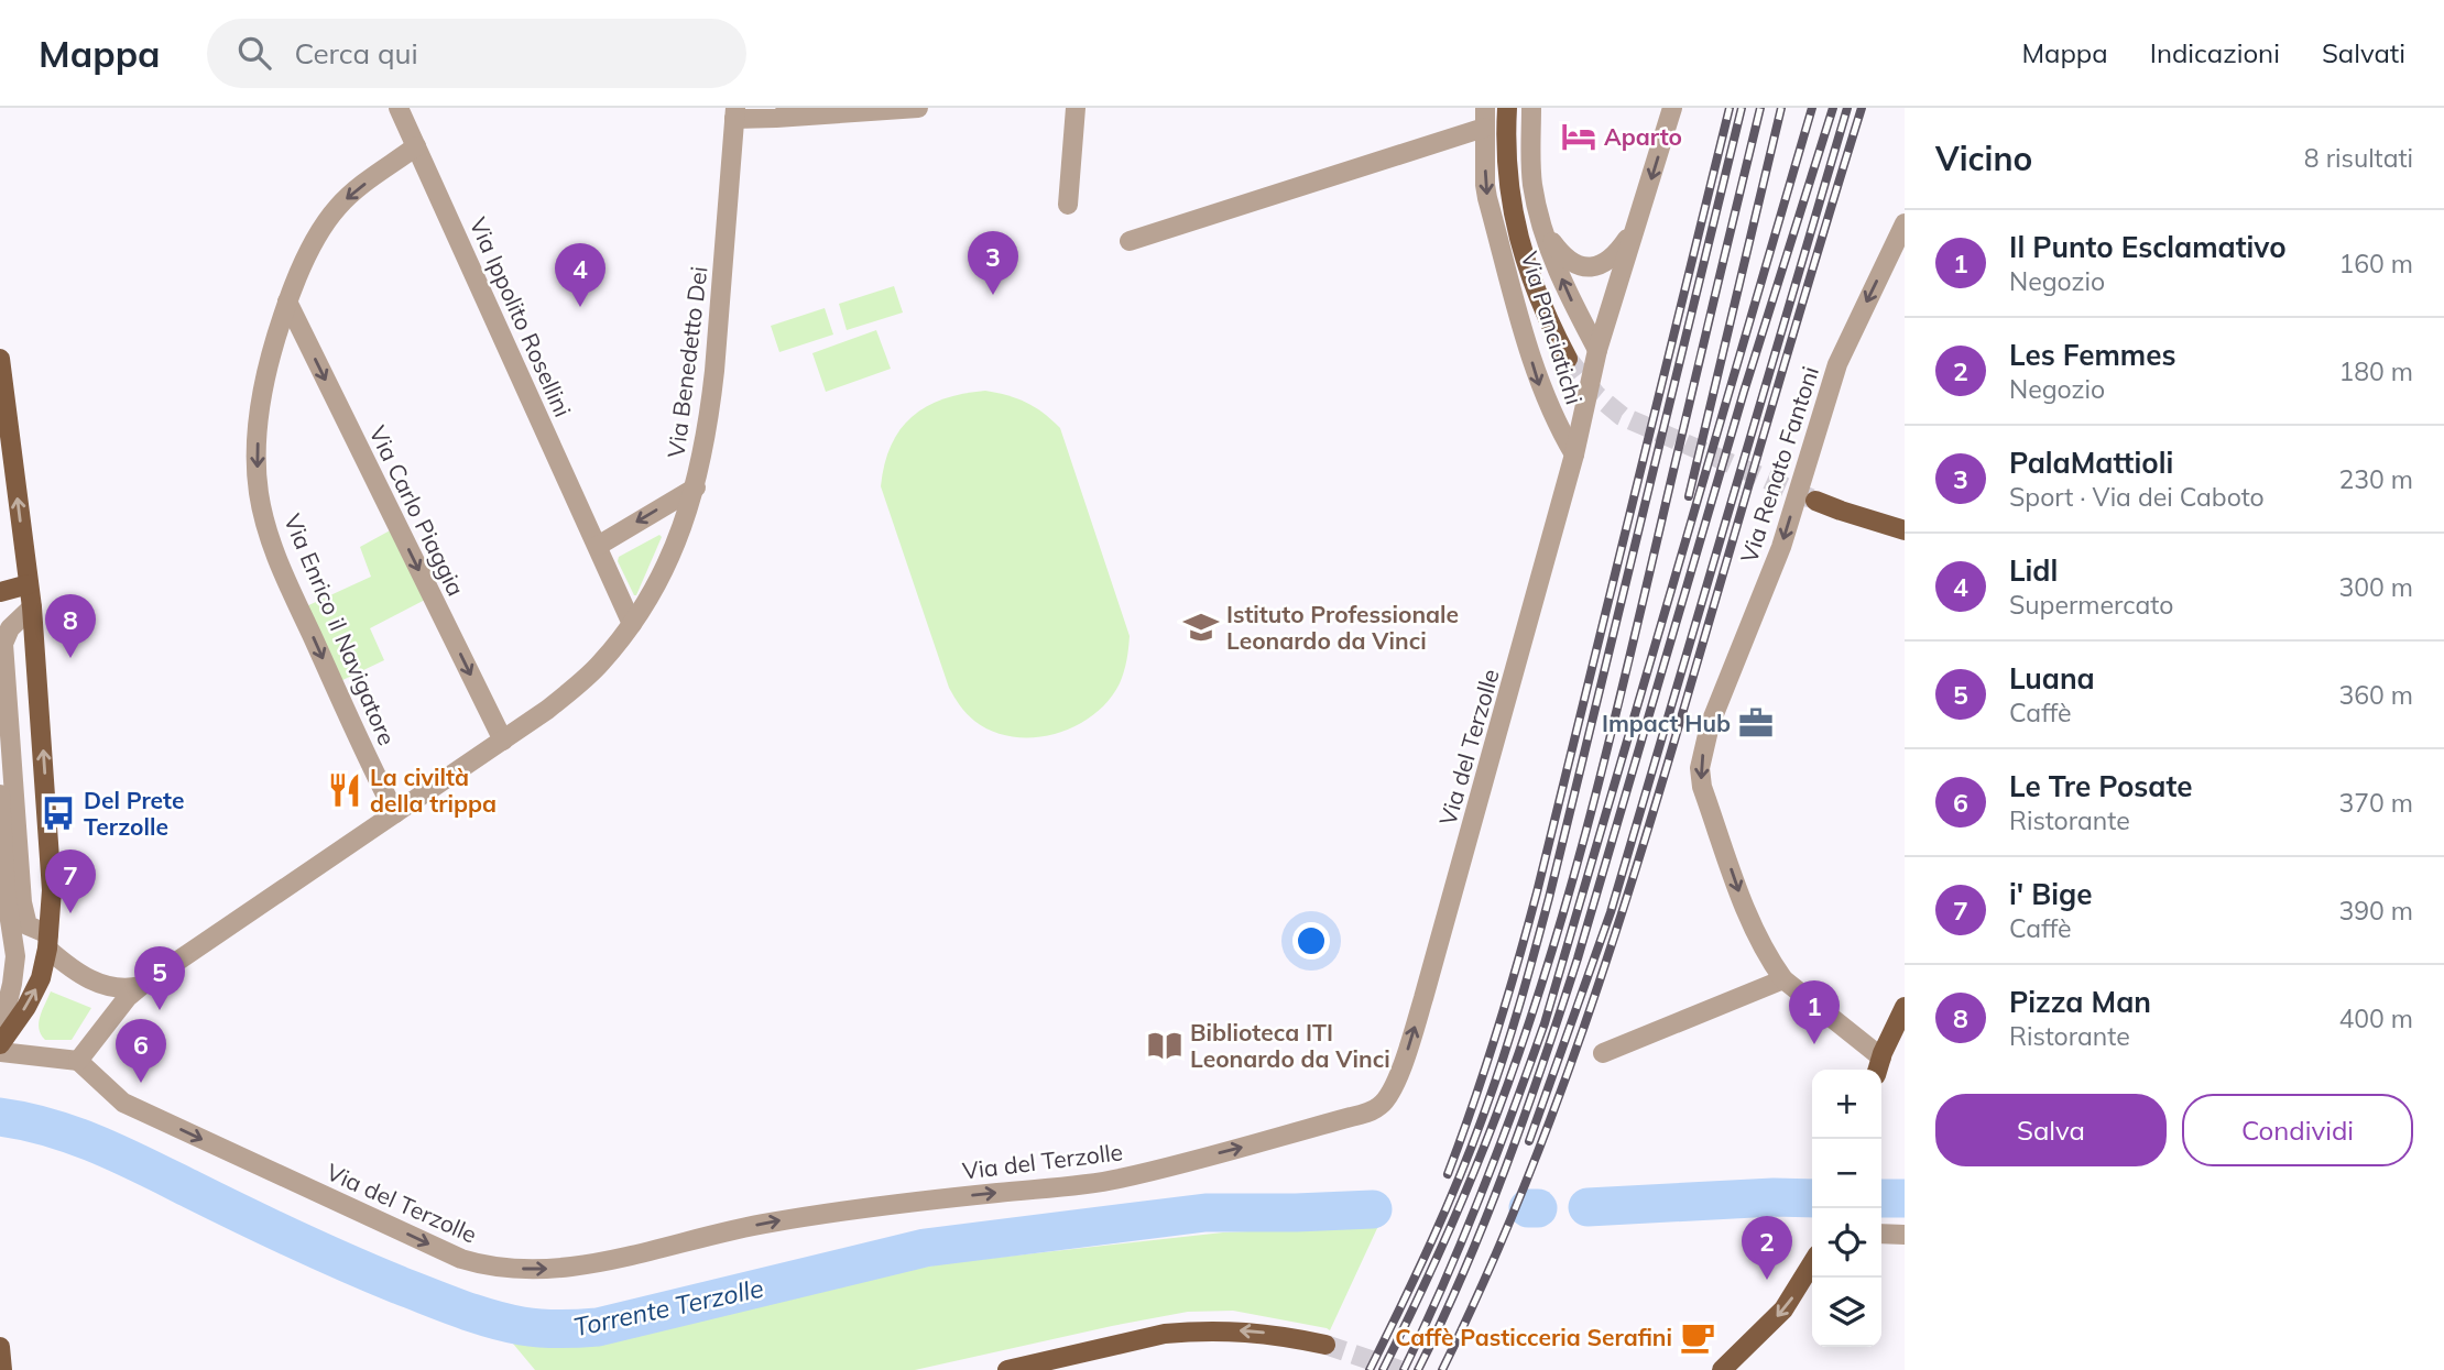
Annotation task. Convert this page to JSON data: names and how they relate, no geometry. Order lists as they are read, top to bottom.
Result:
{
  "streets": {
    "street": [
      "Via Ippolito Rosellini",
      "Via Panciatichi",
      "Via Benedetto Dei",
      "Via Renato Fantoni",
      "Via Carlo Piaggia",
      "Via Enrico il Navigatore",
      "Via del Terzolle"
    ]
  },
  "crossings": [
    ["Via Ippolito Rosellini", "Via Benedetto Dei"],
    ["Via Ippolito Rosellini", "Via Enrico il Navigatore"],
    ["Via Panciatichi", "Via del Terzolle"],
    ["Via Benedetto Dei", "Via Carlo Piaggia"],
    ["Via Benedetto Dei", "Via Enrico il Navigatore"],
    ["Via Benedetto Dei", "Via del Terzolle"],
    ["Via Carlo Piaggia", "Via Enrico il Navigatore"]
  ],
  "one_way": ["Via Renato Fantoni", "Via Carlo Piaggia", "Via Enrico il Navigatore"],
  "water": ["Torrente Terzolle"],
  "places": {
    "hotel": ["Aparto"],
    "school or university": ["Istituto Professionale Leonardo da Vinci"],
    "office": ["Impact Hub"],
    "restaurant": ["La civiltà della trippa"],
    "bus stop": ["Del Prete Terzolle"],
    "library": ["Biblioteca ITI Leonardo da Vinci"],
    "cafe": ["Caffè Pasticceria Serafini"]
  },
  "page": {
    "header": "Mappa",
    "search": "Cerca qui",
    "nav": ["Mappa", "Indicazioni", "Salvati"],
    "heading": ["Vicino", "8 risultati"],
    "list": [
      {
        "mark": "1",
        "name": "Il Punto Esclamativo",
        "note": "Negozio",
        "value": "160 m"
      },
      {
        "mark": "2",
        "name": "Les Femmes",
        "note": "Negozio",
        "value": "180 m"
      },
      {
        "mark": "3",
        "name": "PalaMattioli",
        "note": "Sport · Via dei Caboto",
        "value": "230 m"
      },
      {
        "mark": "4",
        "name": "Lidl",
        "note": "Supermercato",
        "value": "300 m"
      },
      {
        "mark": "5",
        "name": "Luana",
        "note": "Caffè",
        "value": "360 m"
      },
      {
        "mark": "6",
        "name": "Le Tre Posate",
        "note": "Ristorante",
        "value": "370 m"
      },
      {
        "mark": "7",
        "name": "i' Bige",
        "note": "Caffè",
        "value": "390 m"
      },
      {
        "mark": "8",
        "name": "Pizza Man",
        "note": "Ristorante",
        "value": "400 m"
      }
    ],
    "pins": [
      "3",
      "4",
      "8",
      "7",
      "5",
      "1",
      "6",
      "2"
    ],
    "map_buttons": ["+", "−"],
    "buttons": ["Salva", "Condividi"]
  }
}
